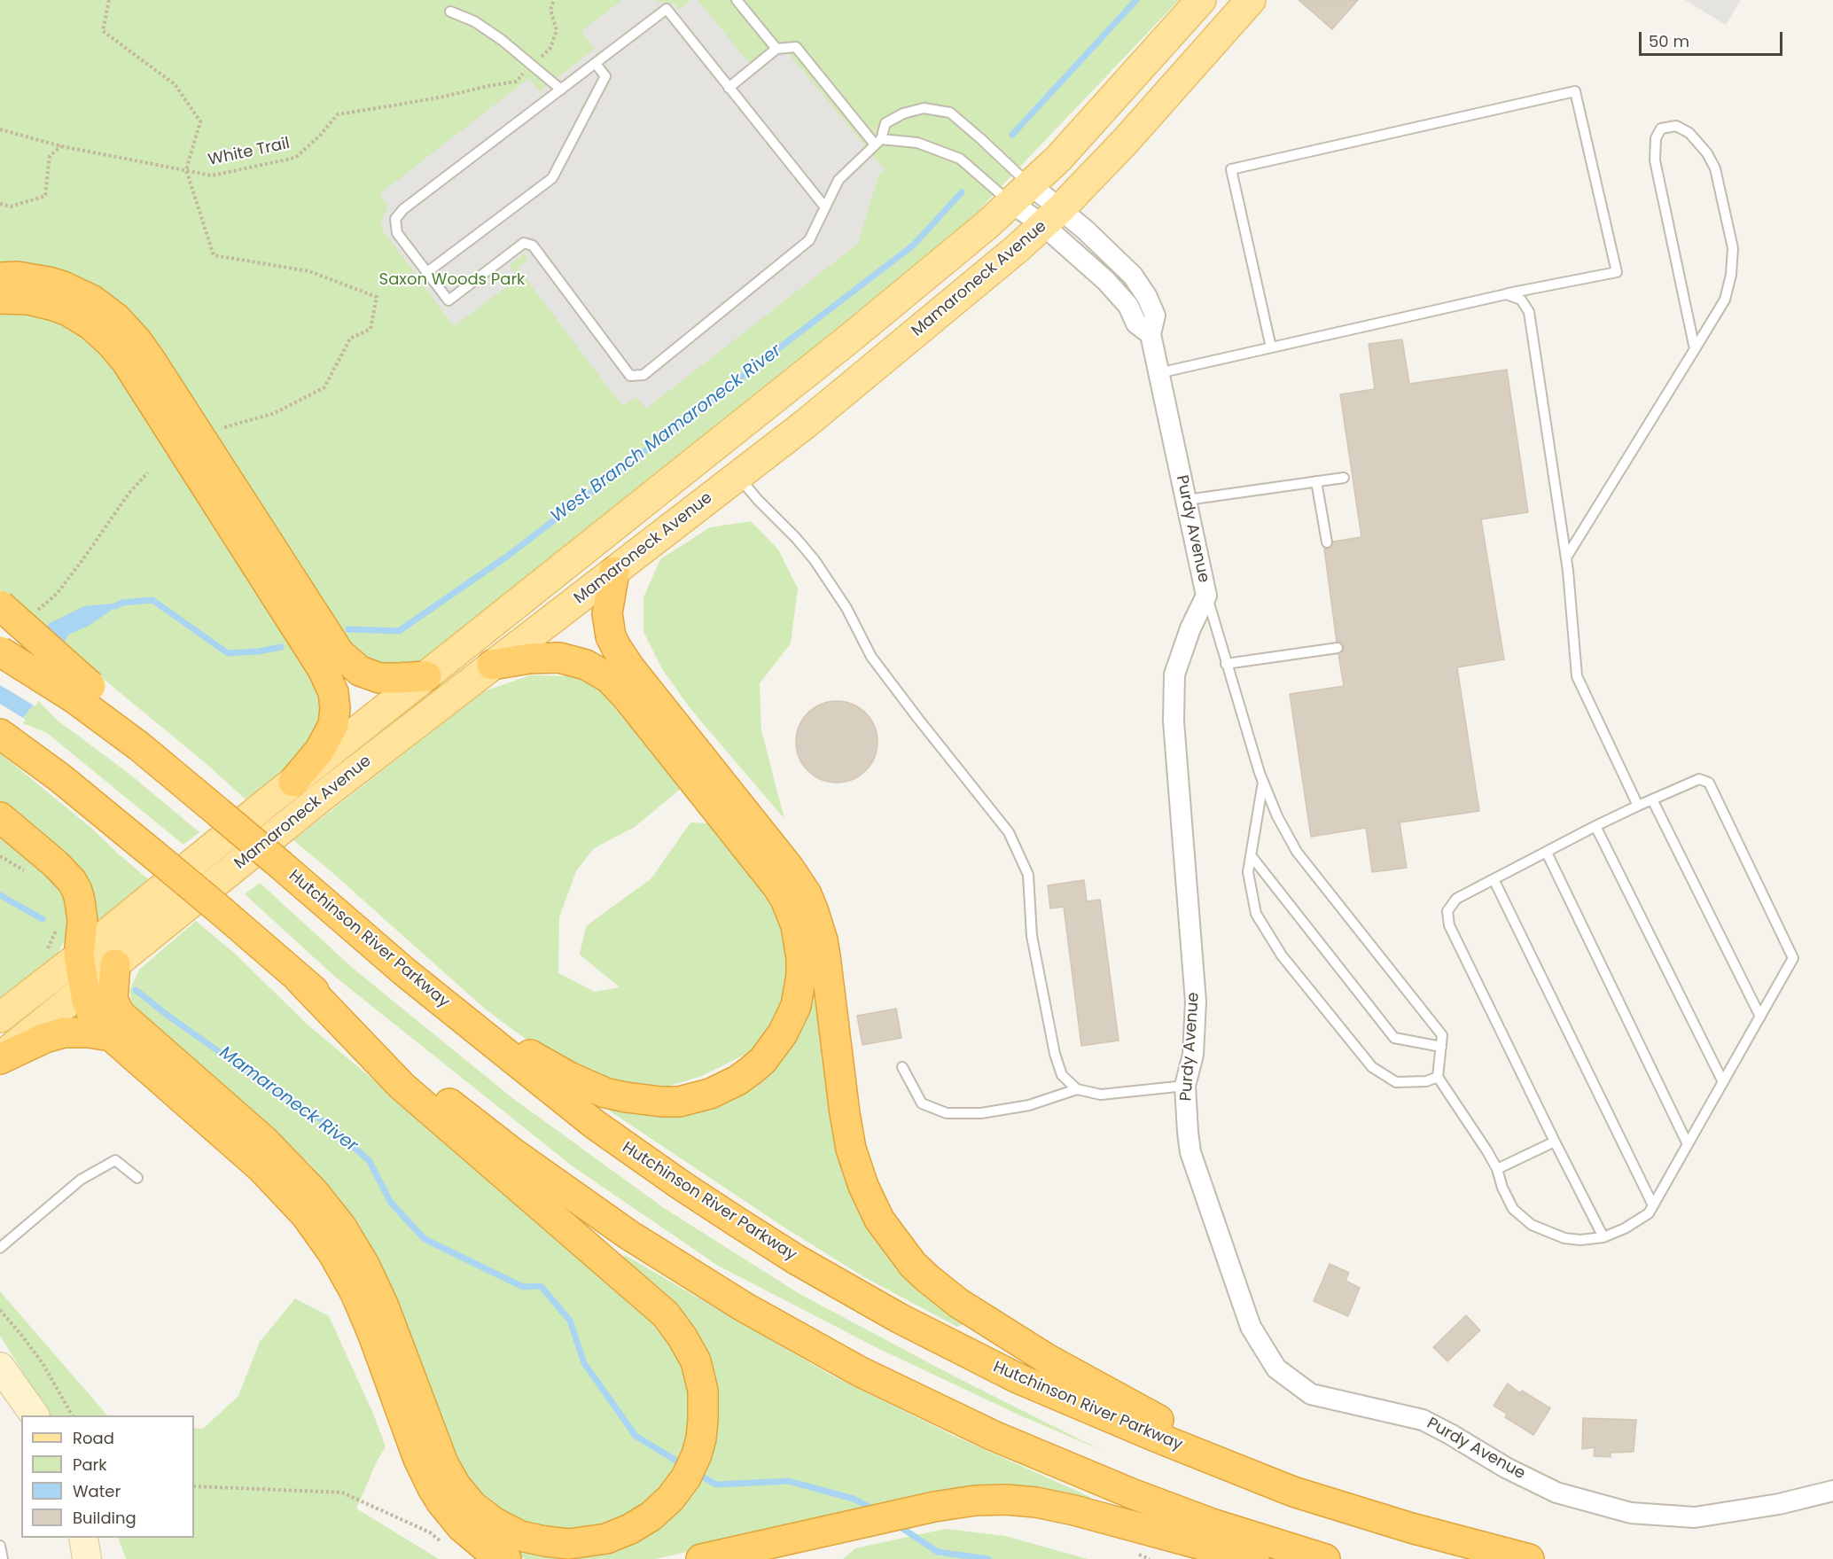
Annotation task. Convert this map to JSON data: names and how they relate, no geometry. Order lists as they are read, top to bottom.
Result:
{
  "streets": {
    "highway": ["Hutchinson River Parkway"],
    "main road": ["Mamaroneck Avenue"],
    "street": ["Purdy Avenue"],
    "path": ["White Trail"]
  },
  "crossings": [
    ["Mamaroneck Avenue", "Purdy Avenue"]
  ],
  "water": ["West Branch Mamaroneck River", "Mamaroneck River"],
  "parks": ["Saxon Woods Park"],
  "legend": [
    "Road",
    "Park",
    "Water",
    "Building"
  ],
  "scale_bar": "50 m"
}
